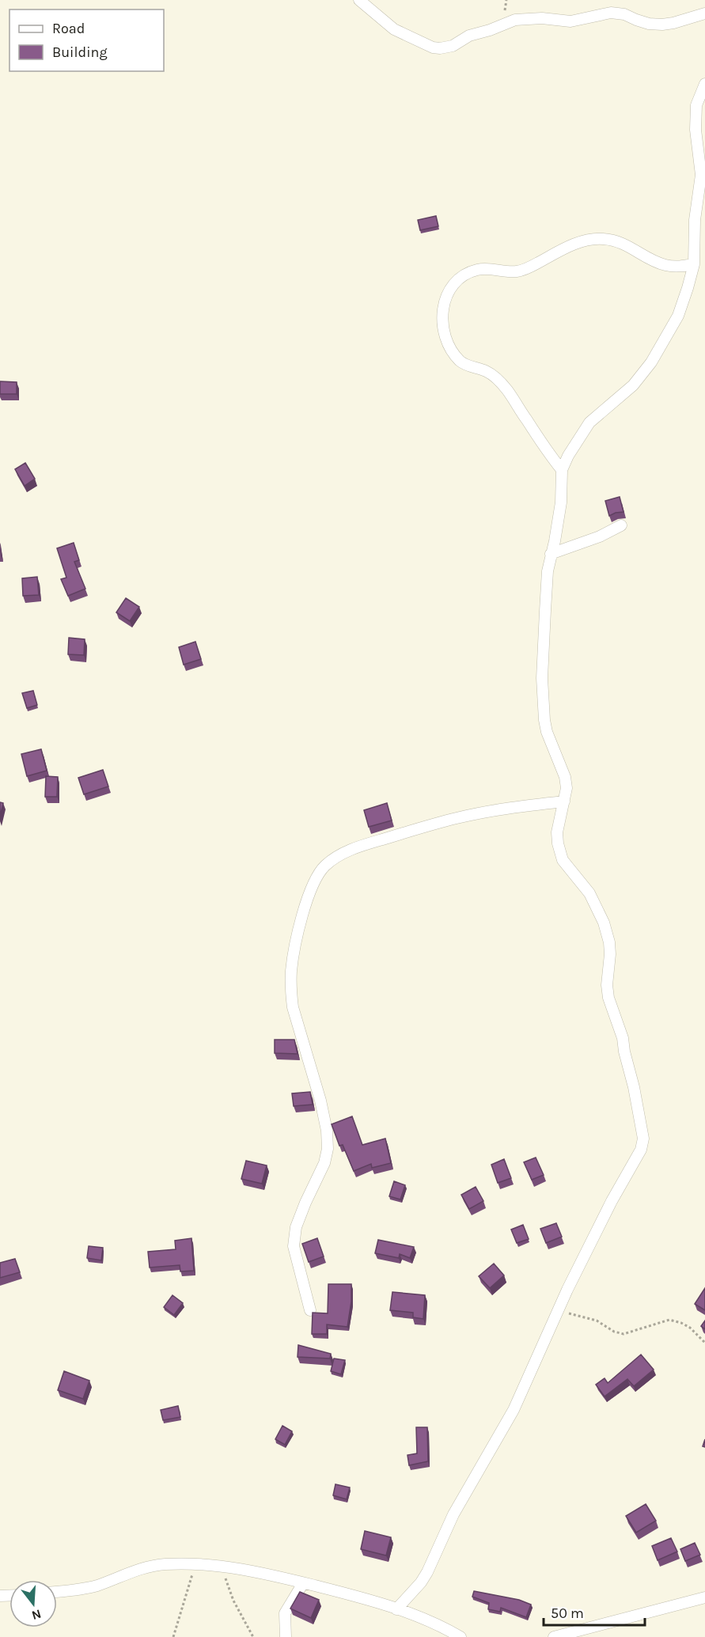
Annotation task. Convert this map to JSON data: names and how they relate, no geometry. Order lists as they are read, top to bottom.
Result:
{
  "legend": ["Road", "Building"],
  "scale_bar": "50 m",
  "north": "bottom"
}
